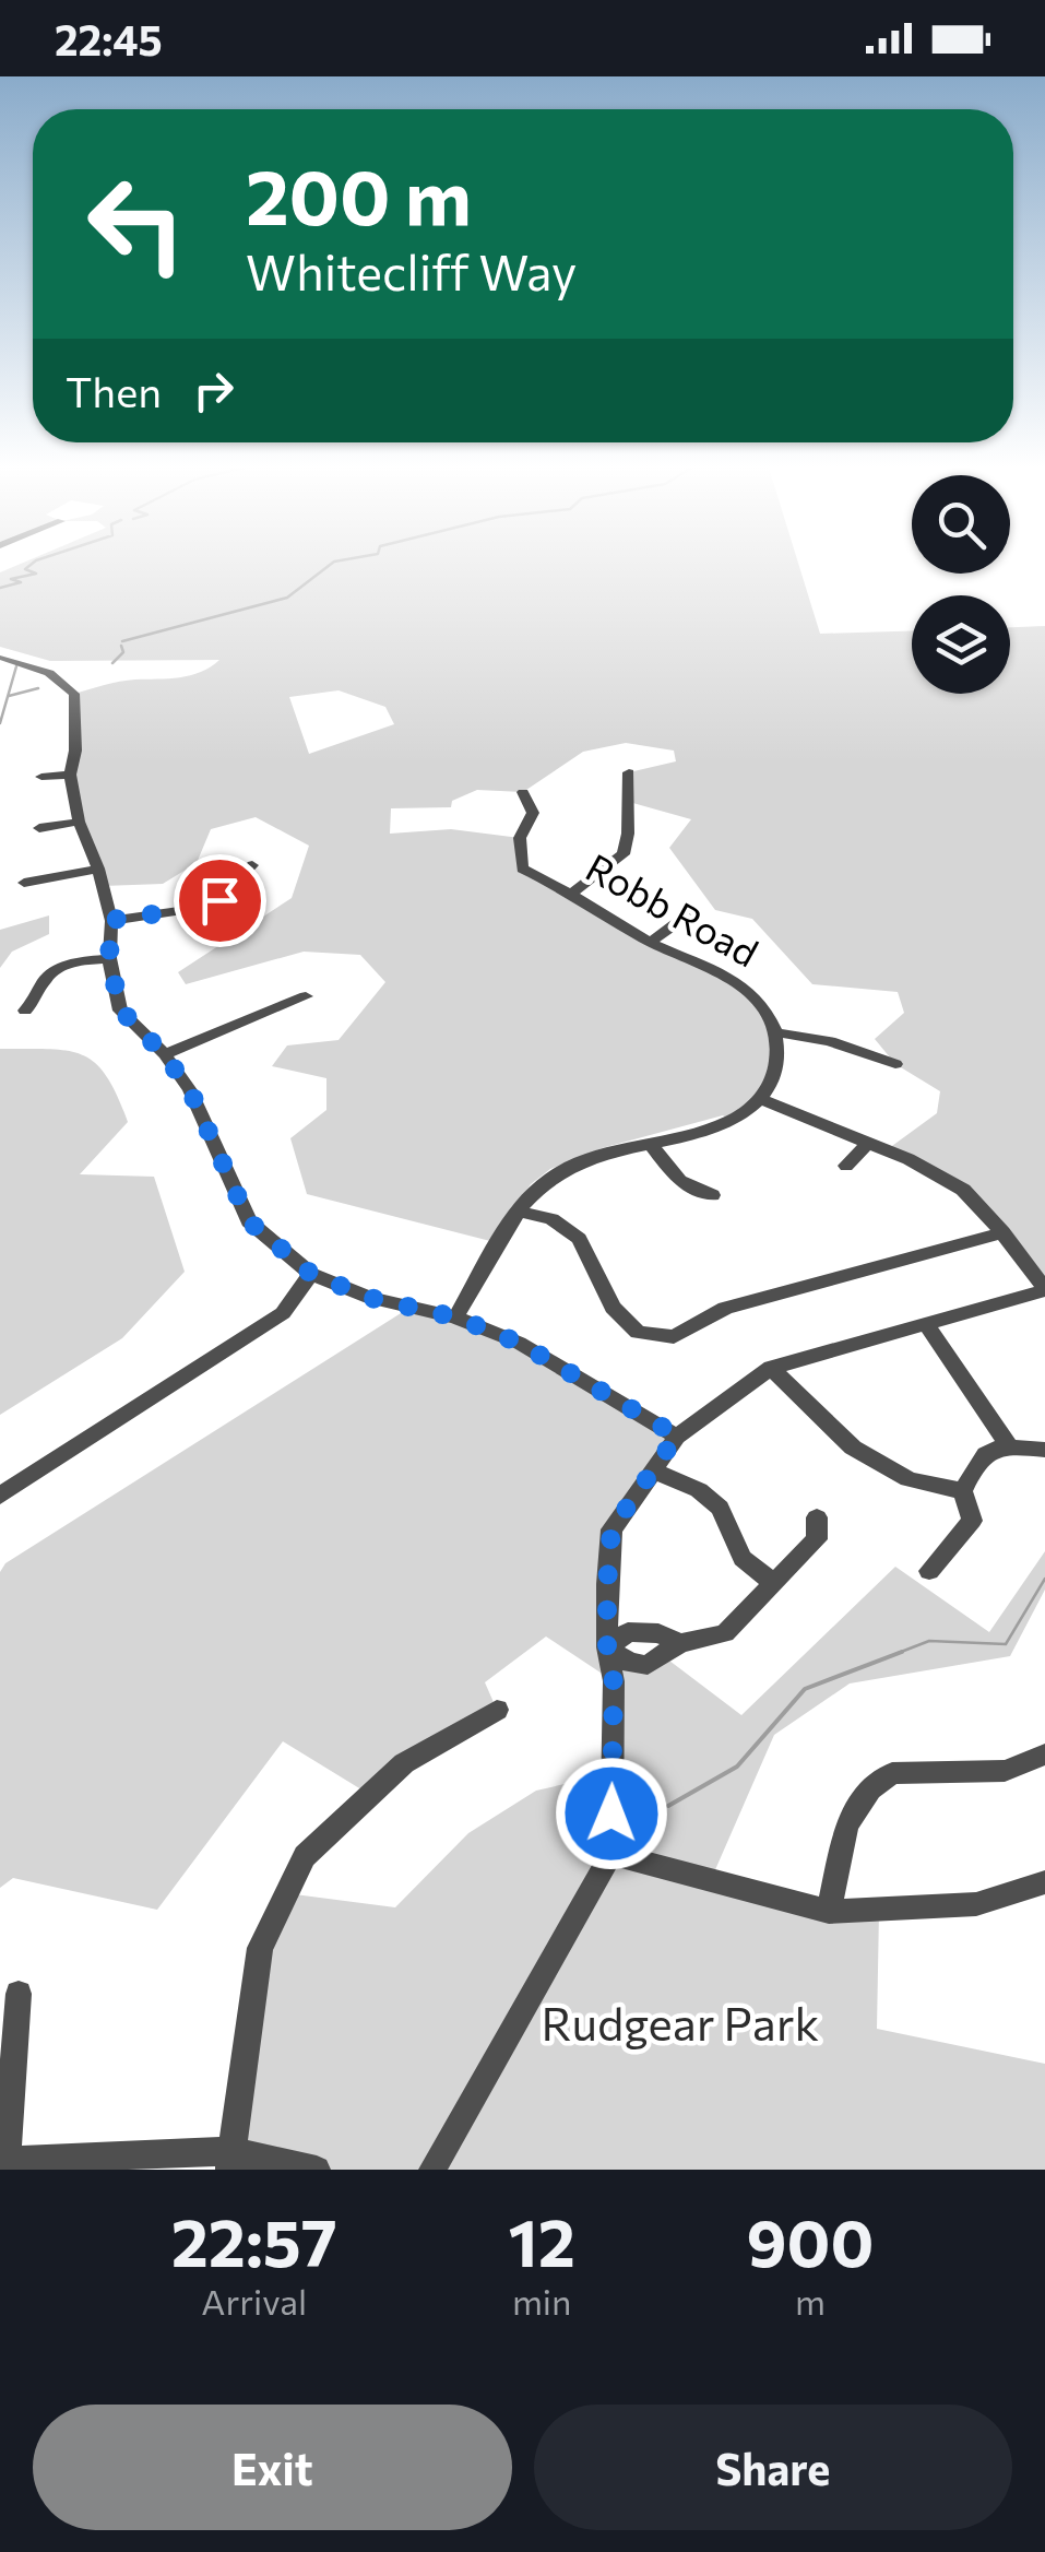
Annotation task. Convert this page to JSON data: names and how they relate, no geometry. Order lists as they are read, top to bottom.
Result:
{
  "streets": {
    "street": ["Robb Road"]
  },
  "parks": ["Rudgear Park"],
  "page": {
    "status": "22:45",
    "turn": ["200 m", "Whitecliff Way"],
    "then": "Then",
    "eta": [
      "22:57",
      "Arrival",
      "12",
      "min",
      "900",
      "m"
    ],
    "buttons": ["Exit", "Share"]
  }
}
